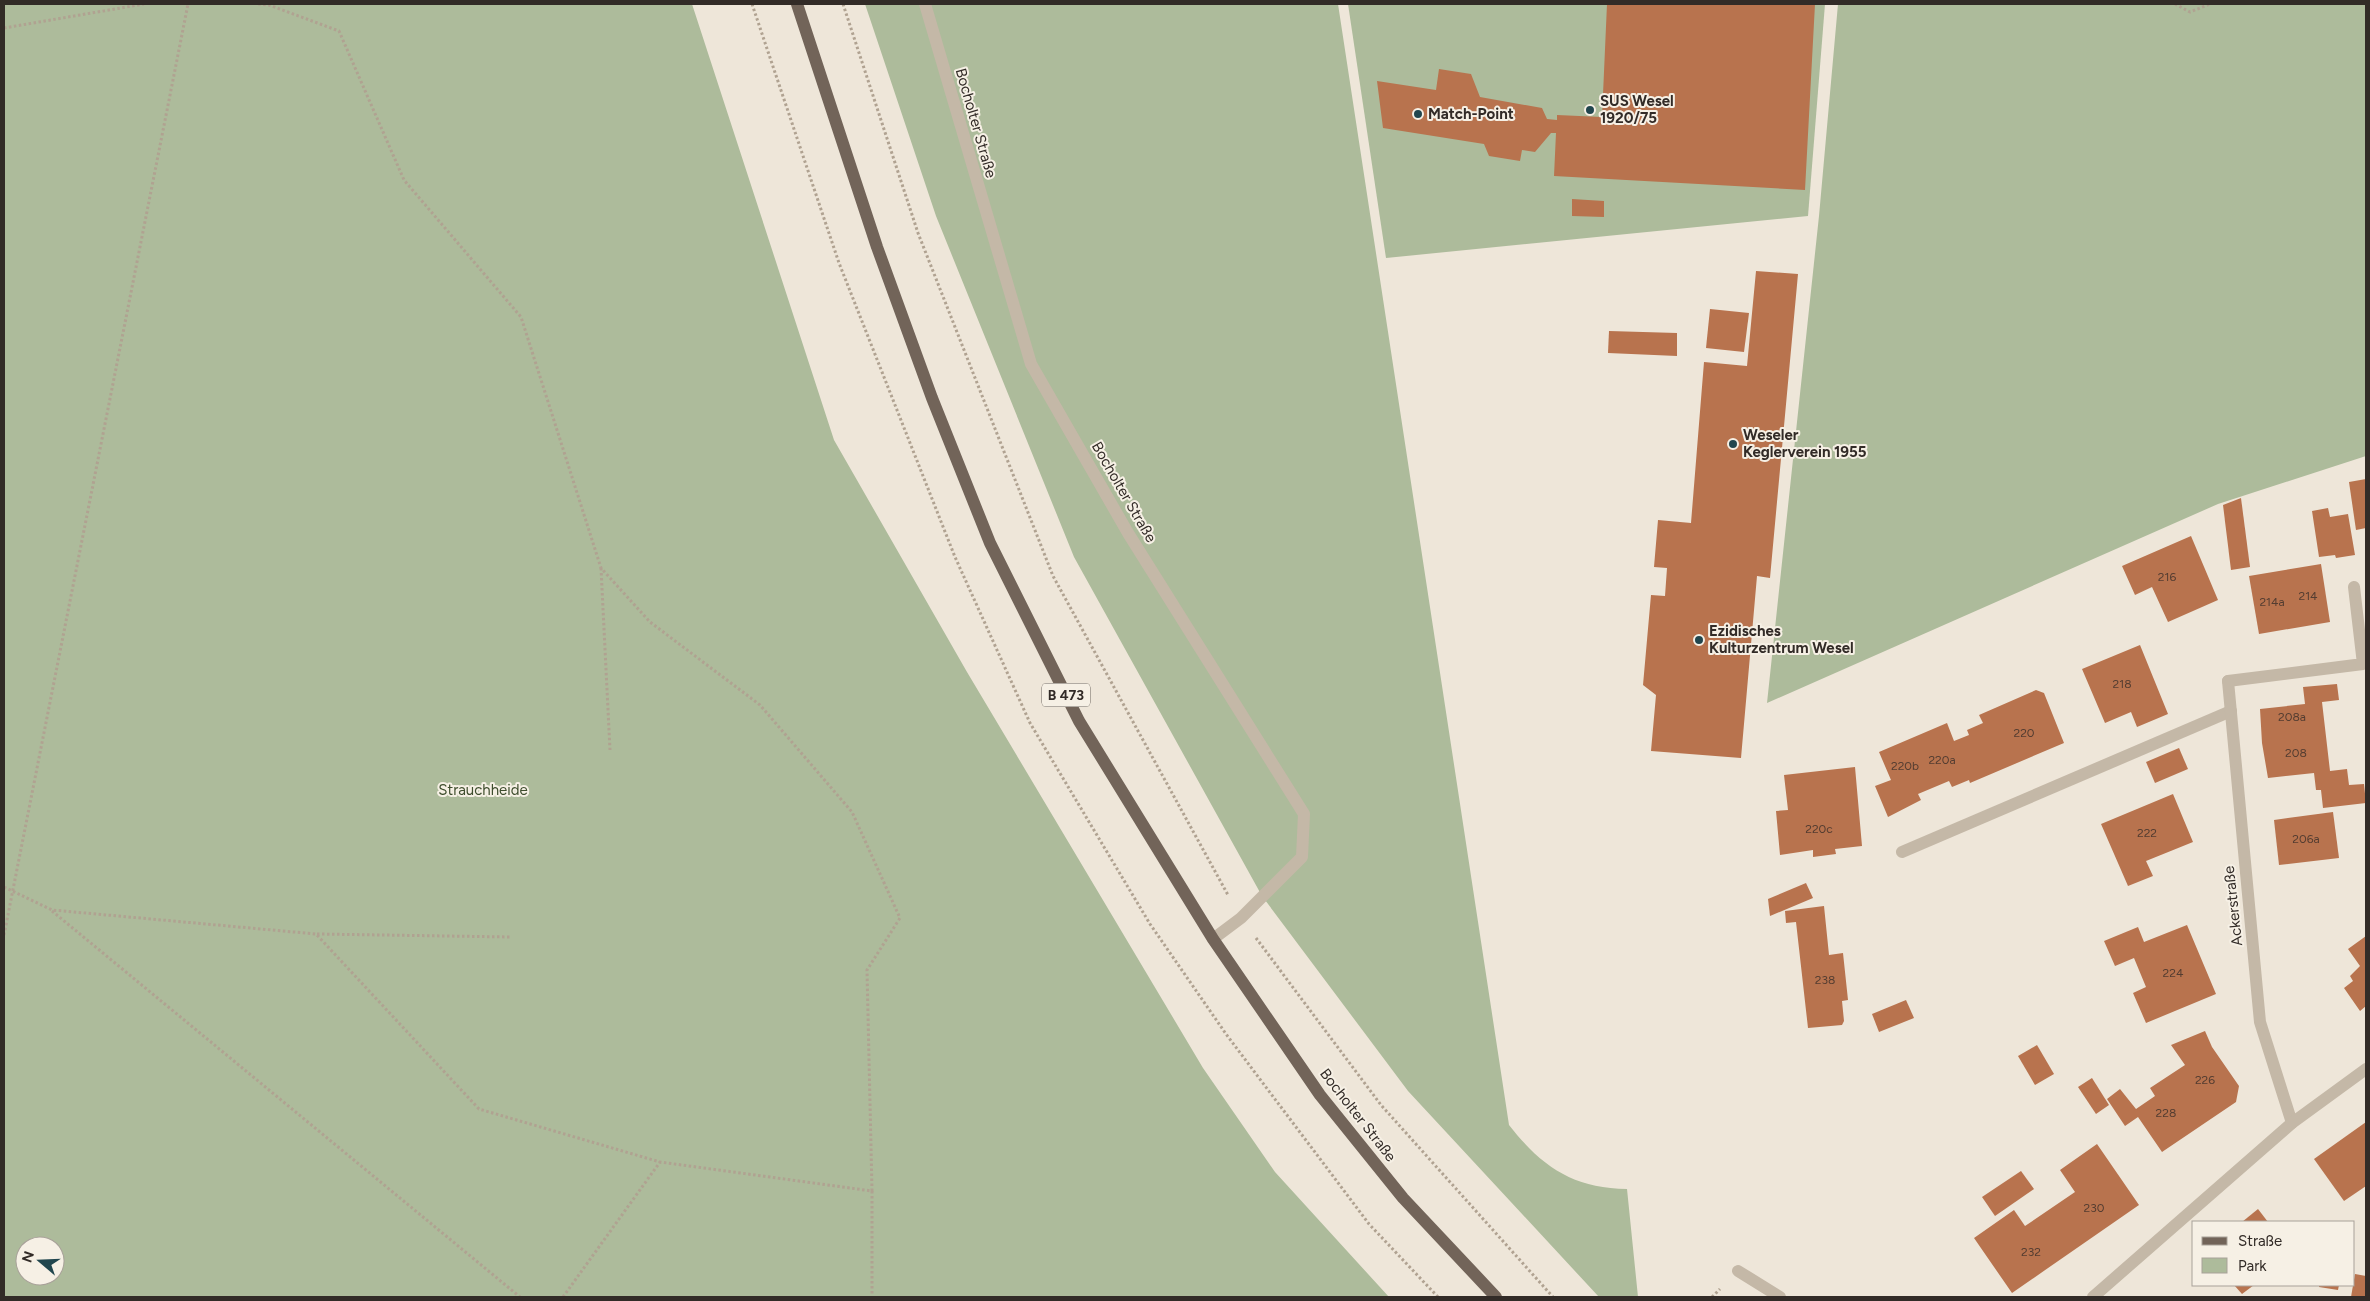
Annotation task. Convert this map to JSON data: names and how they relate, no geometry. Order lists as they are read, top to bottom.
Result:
{
  "streets": {
    "main road": ["Bocholter Straße", "B 473"],
    "street": ["Ackerstraße"]
  },
  "parks": ["Strauchheide"],
  "places": [
    "SUS Wesel 1920/75",
    "Match-Point",
    "Weseler Keglerverein 1955",
    "Ezidisches Kulturzentrum Wesel"
  ],
  "house_numbers": [
    "216",
    "214",
    "214a",
    "218",
    "208a",
    "220",
    "208",
    "220a",
    "220b",
    "220c",
    "222",
    "206a",
    "224",
    "238",
    "226",
    "228",
    "230",
    "232"
  ],
  "legend": ["Straße", "Park"],
  "north": "left"
}
